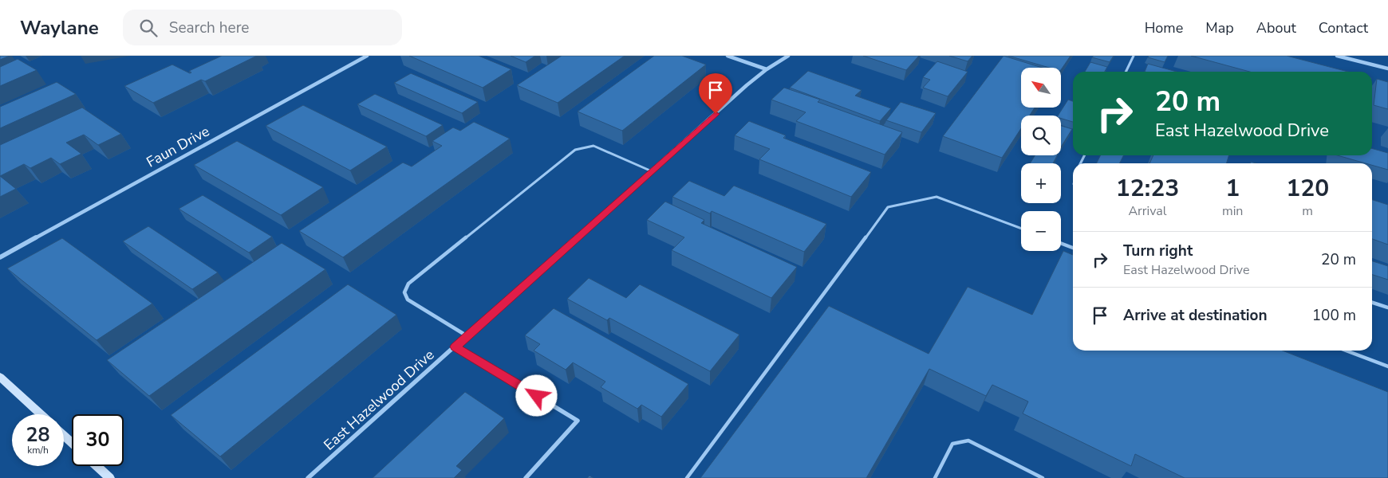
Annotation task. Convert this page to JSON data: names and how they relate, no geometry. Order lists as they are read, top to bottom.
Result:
{
  "streets": {
    "street": ["Faun Drive", "East Hazelwood Drive"]
  },
  "north": "top left",
  "page": {
    "header": "Waylane",
    "search": "Search here",
    "nav": [
      "Home",
      "Map",
      "About",
      "Contact"
    ],
    "map_buttons": ["+", "−"],
    "turn": ["20 m", "East Hazelwood Drive"],
    "eta": [
      "12:23",
      "Arrival",
      "1",
      "min",
      "120",
      "m"
    ],
    "list": [
      {
        "name": "Turn right",
        "note": "East Hazelwood Drive",
        "value": "20 m"
      },
      {
        "name": "Arrive at destination",
        "value": "100 m"
      }
    ],
    "speed": "28 km/h",
    "limit": "30"
  }
}
